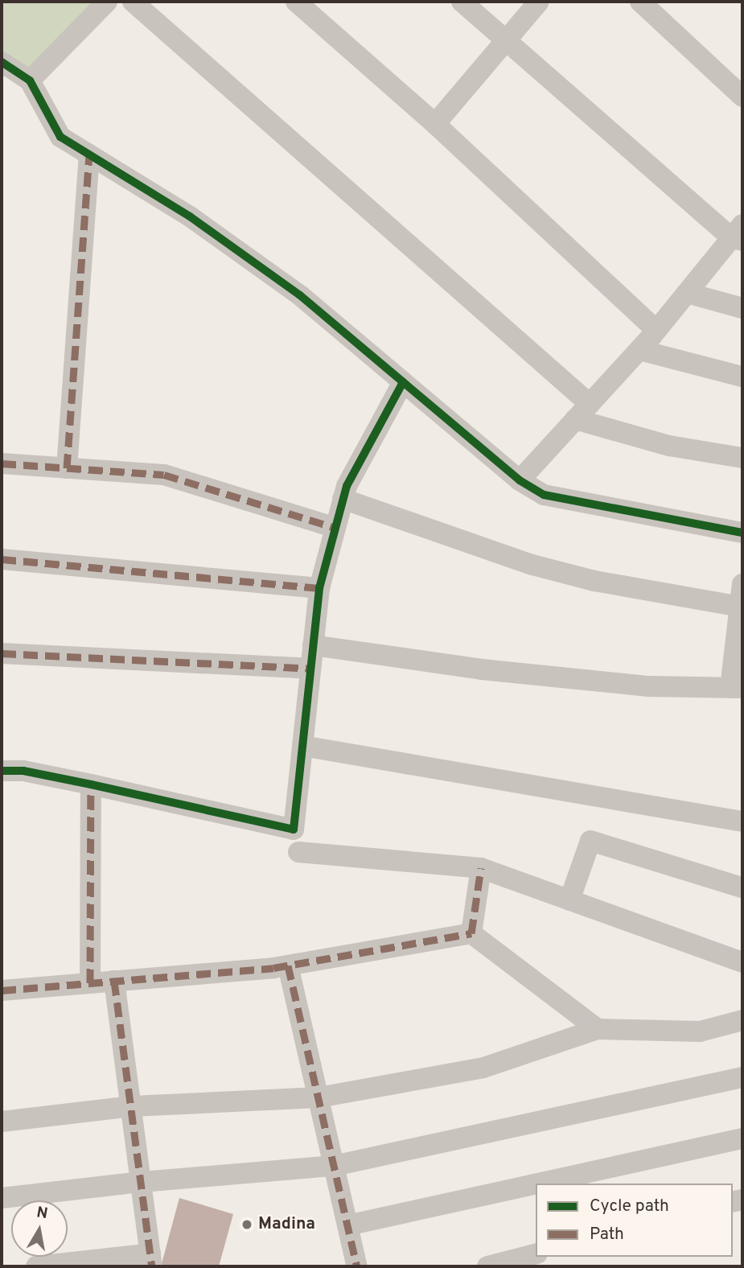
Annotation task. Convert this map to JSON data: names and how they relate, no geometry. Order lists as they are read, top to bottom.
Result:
{
  "places": ["Madina"],
  "legend": ["Cycle path", "Path"],
  "north": "top"
}
